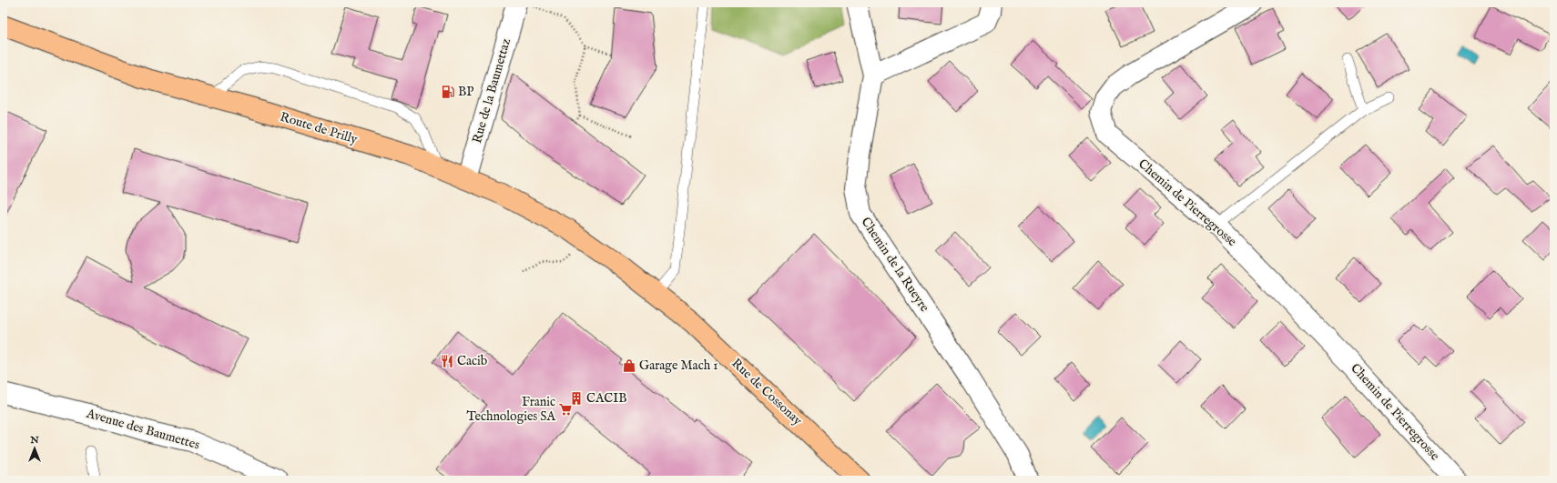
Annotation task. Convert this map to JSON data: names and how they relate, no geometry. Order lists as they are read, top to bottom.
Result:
{
  "streets": {
    "main road": ["Route de Prilly", "Rue de Cossonay"],
    "street": [
      "Rue de la Baumettaz",
      "Chemin de Pierregrosse",
      "Chemin de la Rueyre",
      "Avenue des Baumettes"
    ]
  },
  "crossings": [
    ["Rue de la Baumettaz", "Route de Prilly"],
    ["Route de Prilly", "Rue de Cossonay"]
  ],
  "places": {
    "fuel station": ["BP"],
    "restaurant": ["Cacib"],
    "shop": ["Garage Mach 1"],
    "building": ["CACIB"],
    "supermarket": ["Franic Technologies SA"]
  },
  "north": "top"
}
